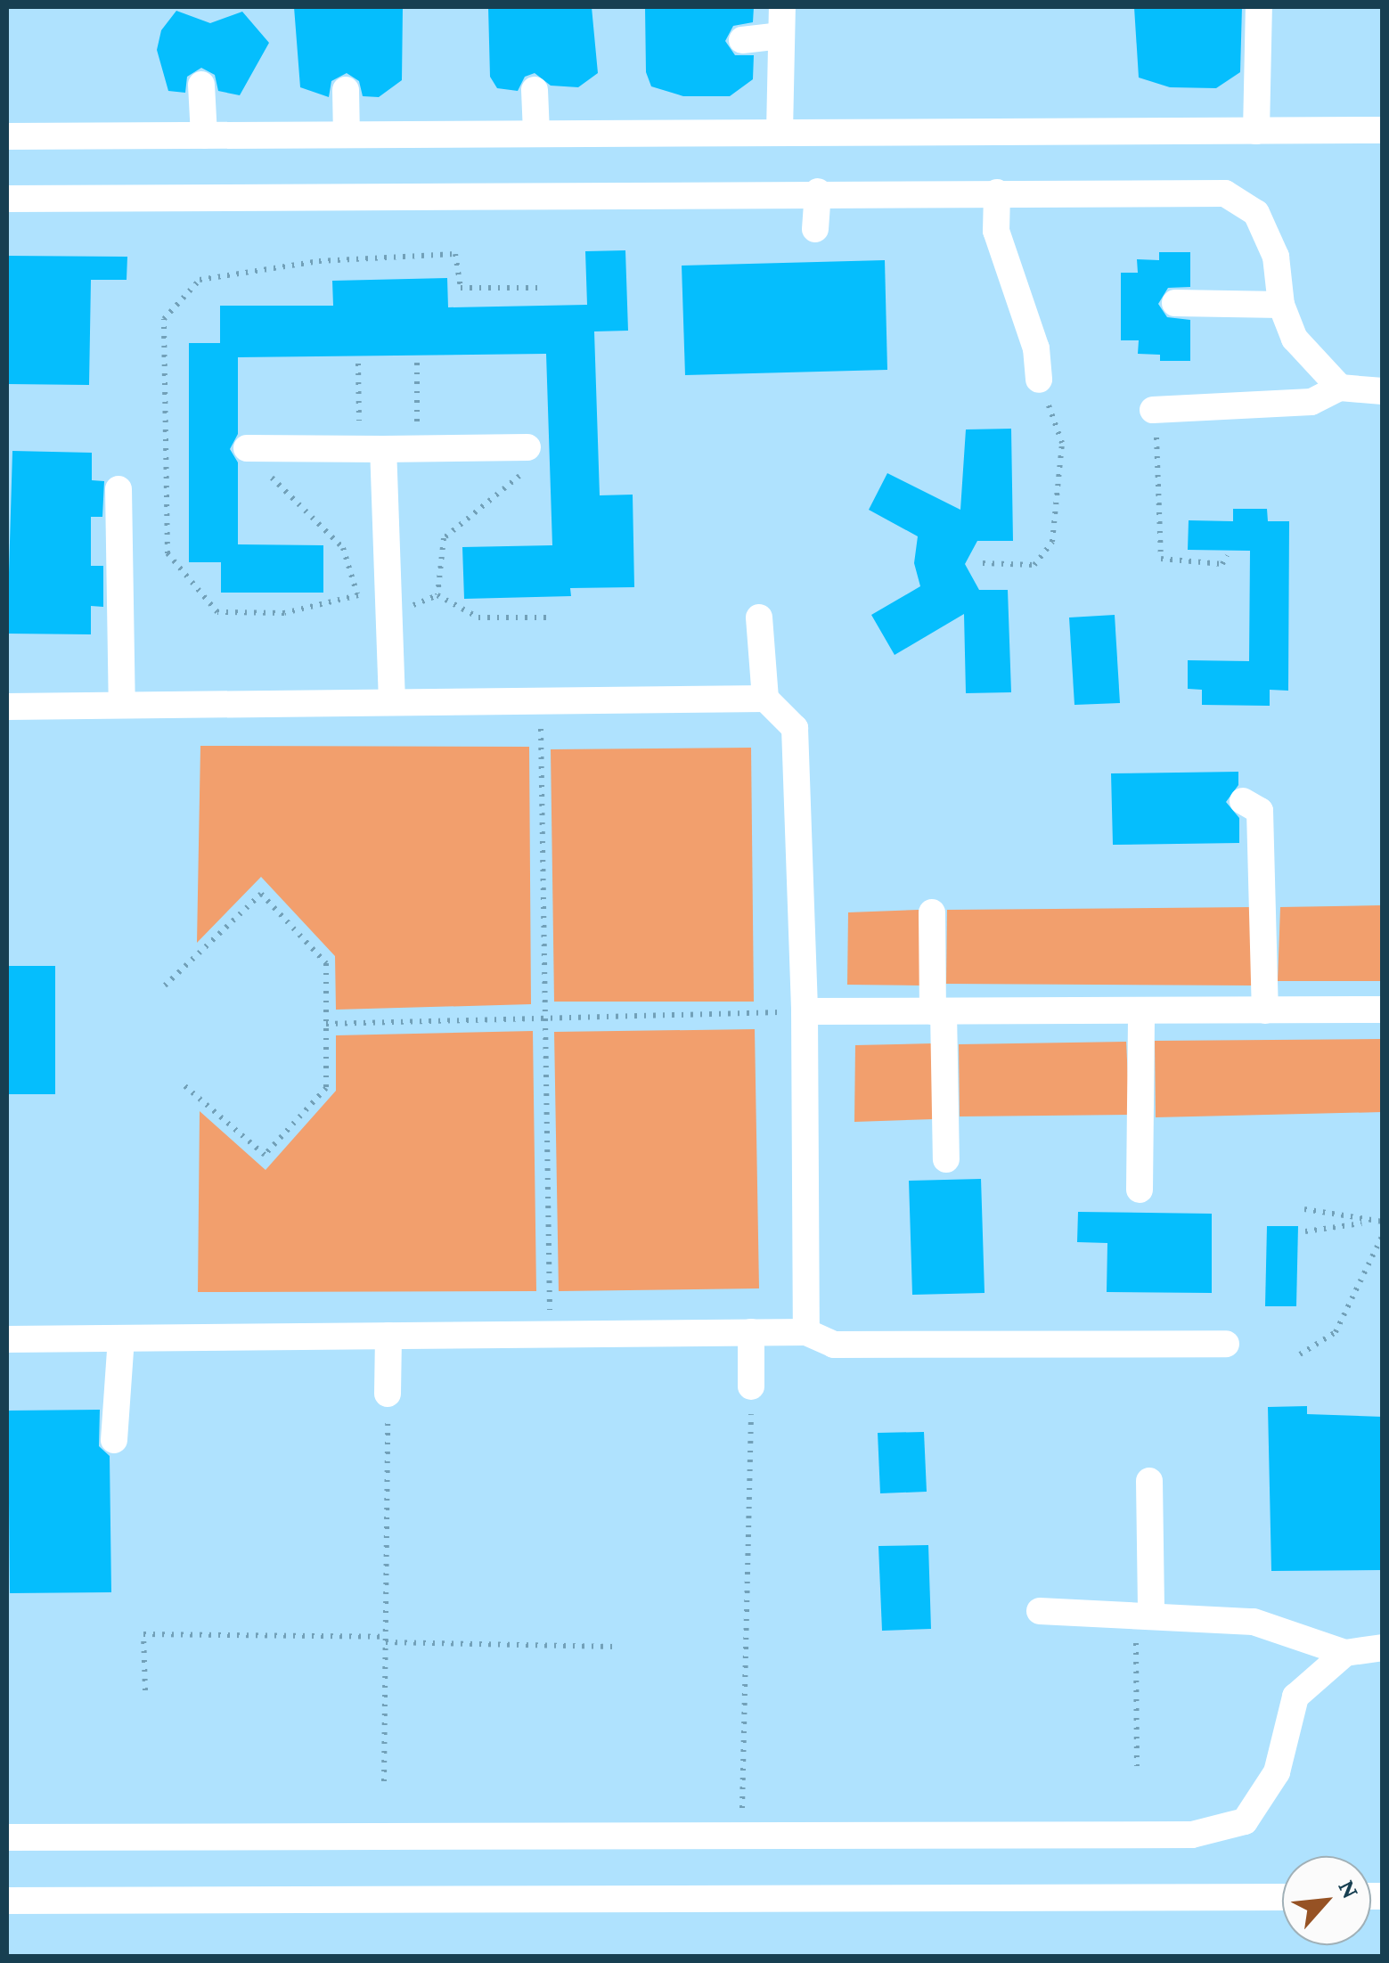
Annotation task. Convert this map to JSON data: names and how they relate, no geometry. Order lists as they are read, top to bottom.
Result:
{
  "north": "top right"
}
